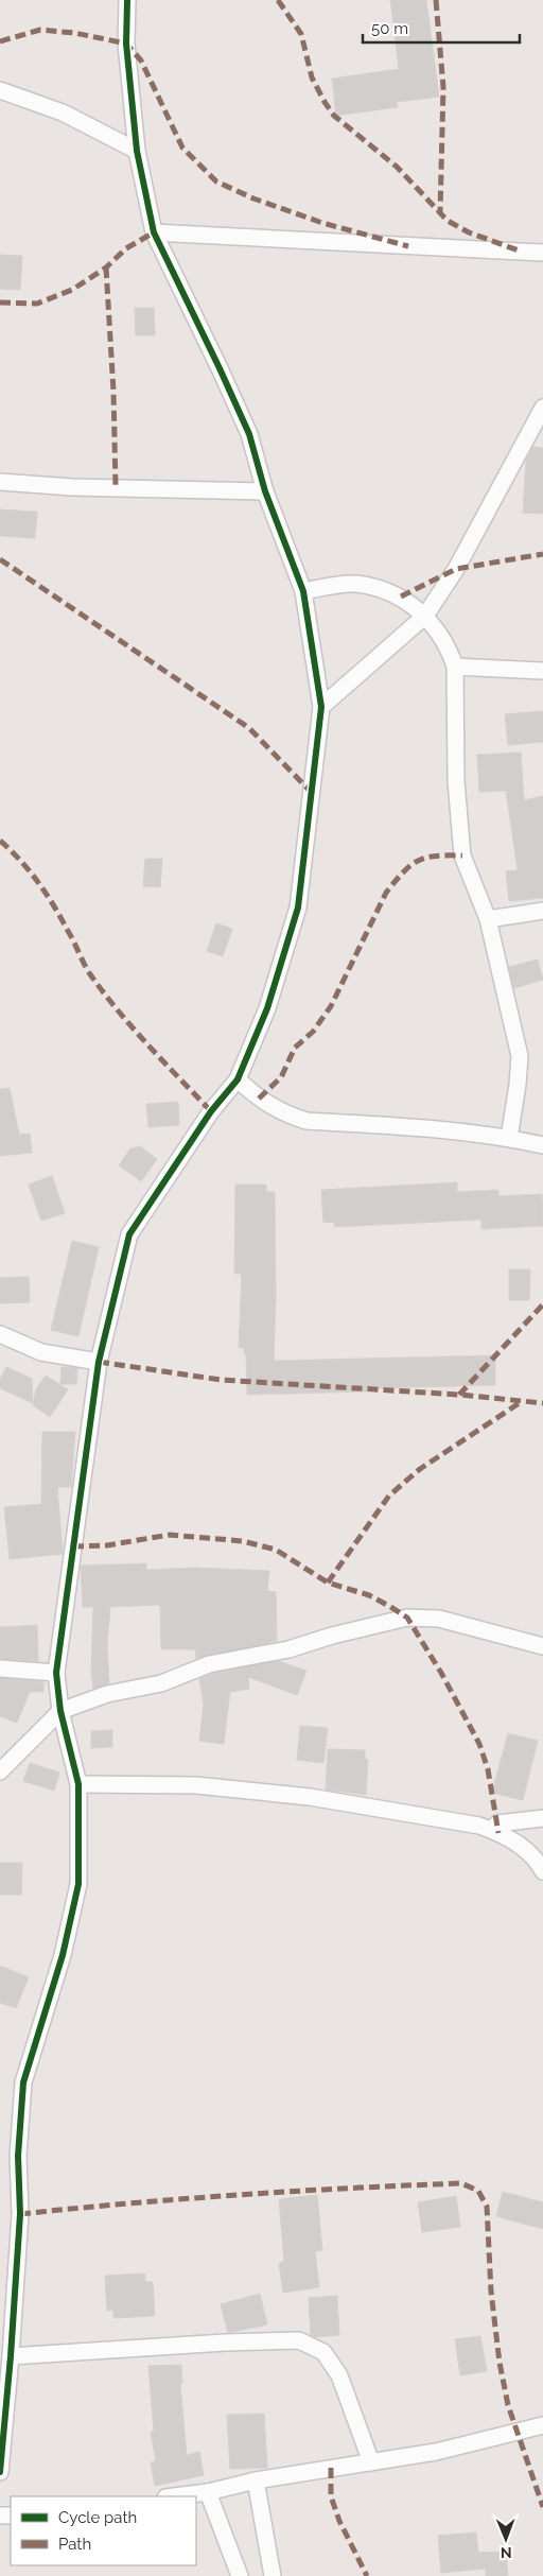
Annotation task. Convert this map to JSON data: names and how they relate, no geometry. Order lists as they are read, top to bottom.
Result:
{
  "legend": ["Cycle path", "Path"],
  "scale_bar": "50 m",
  "north": "bottom"
}
